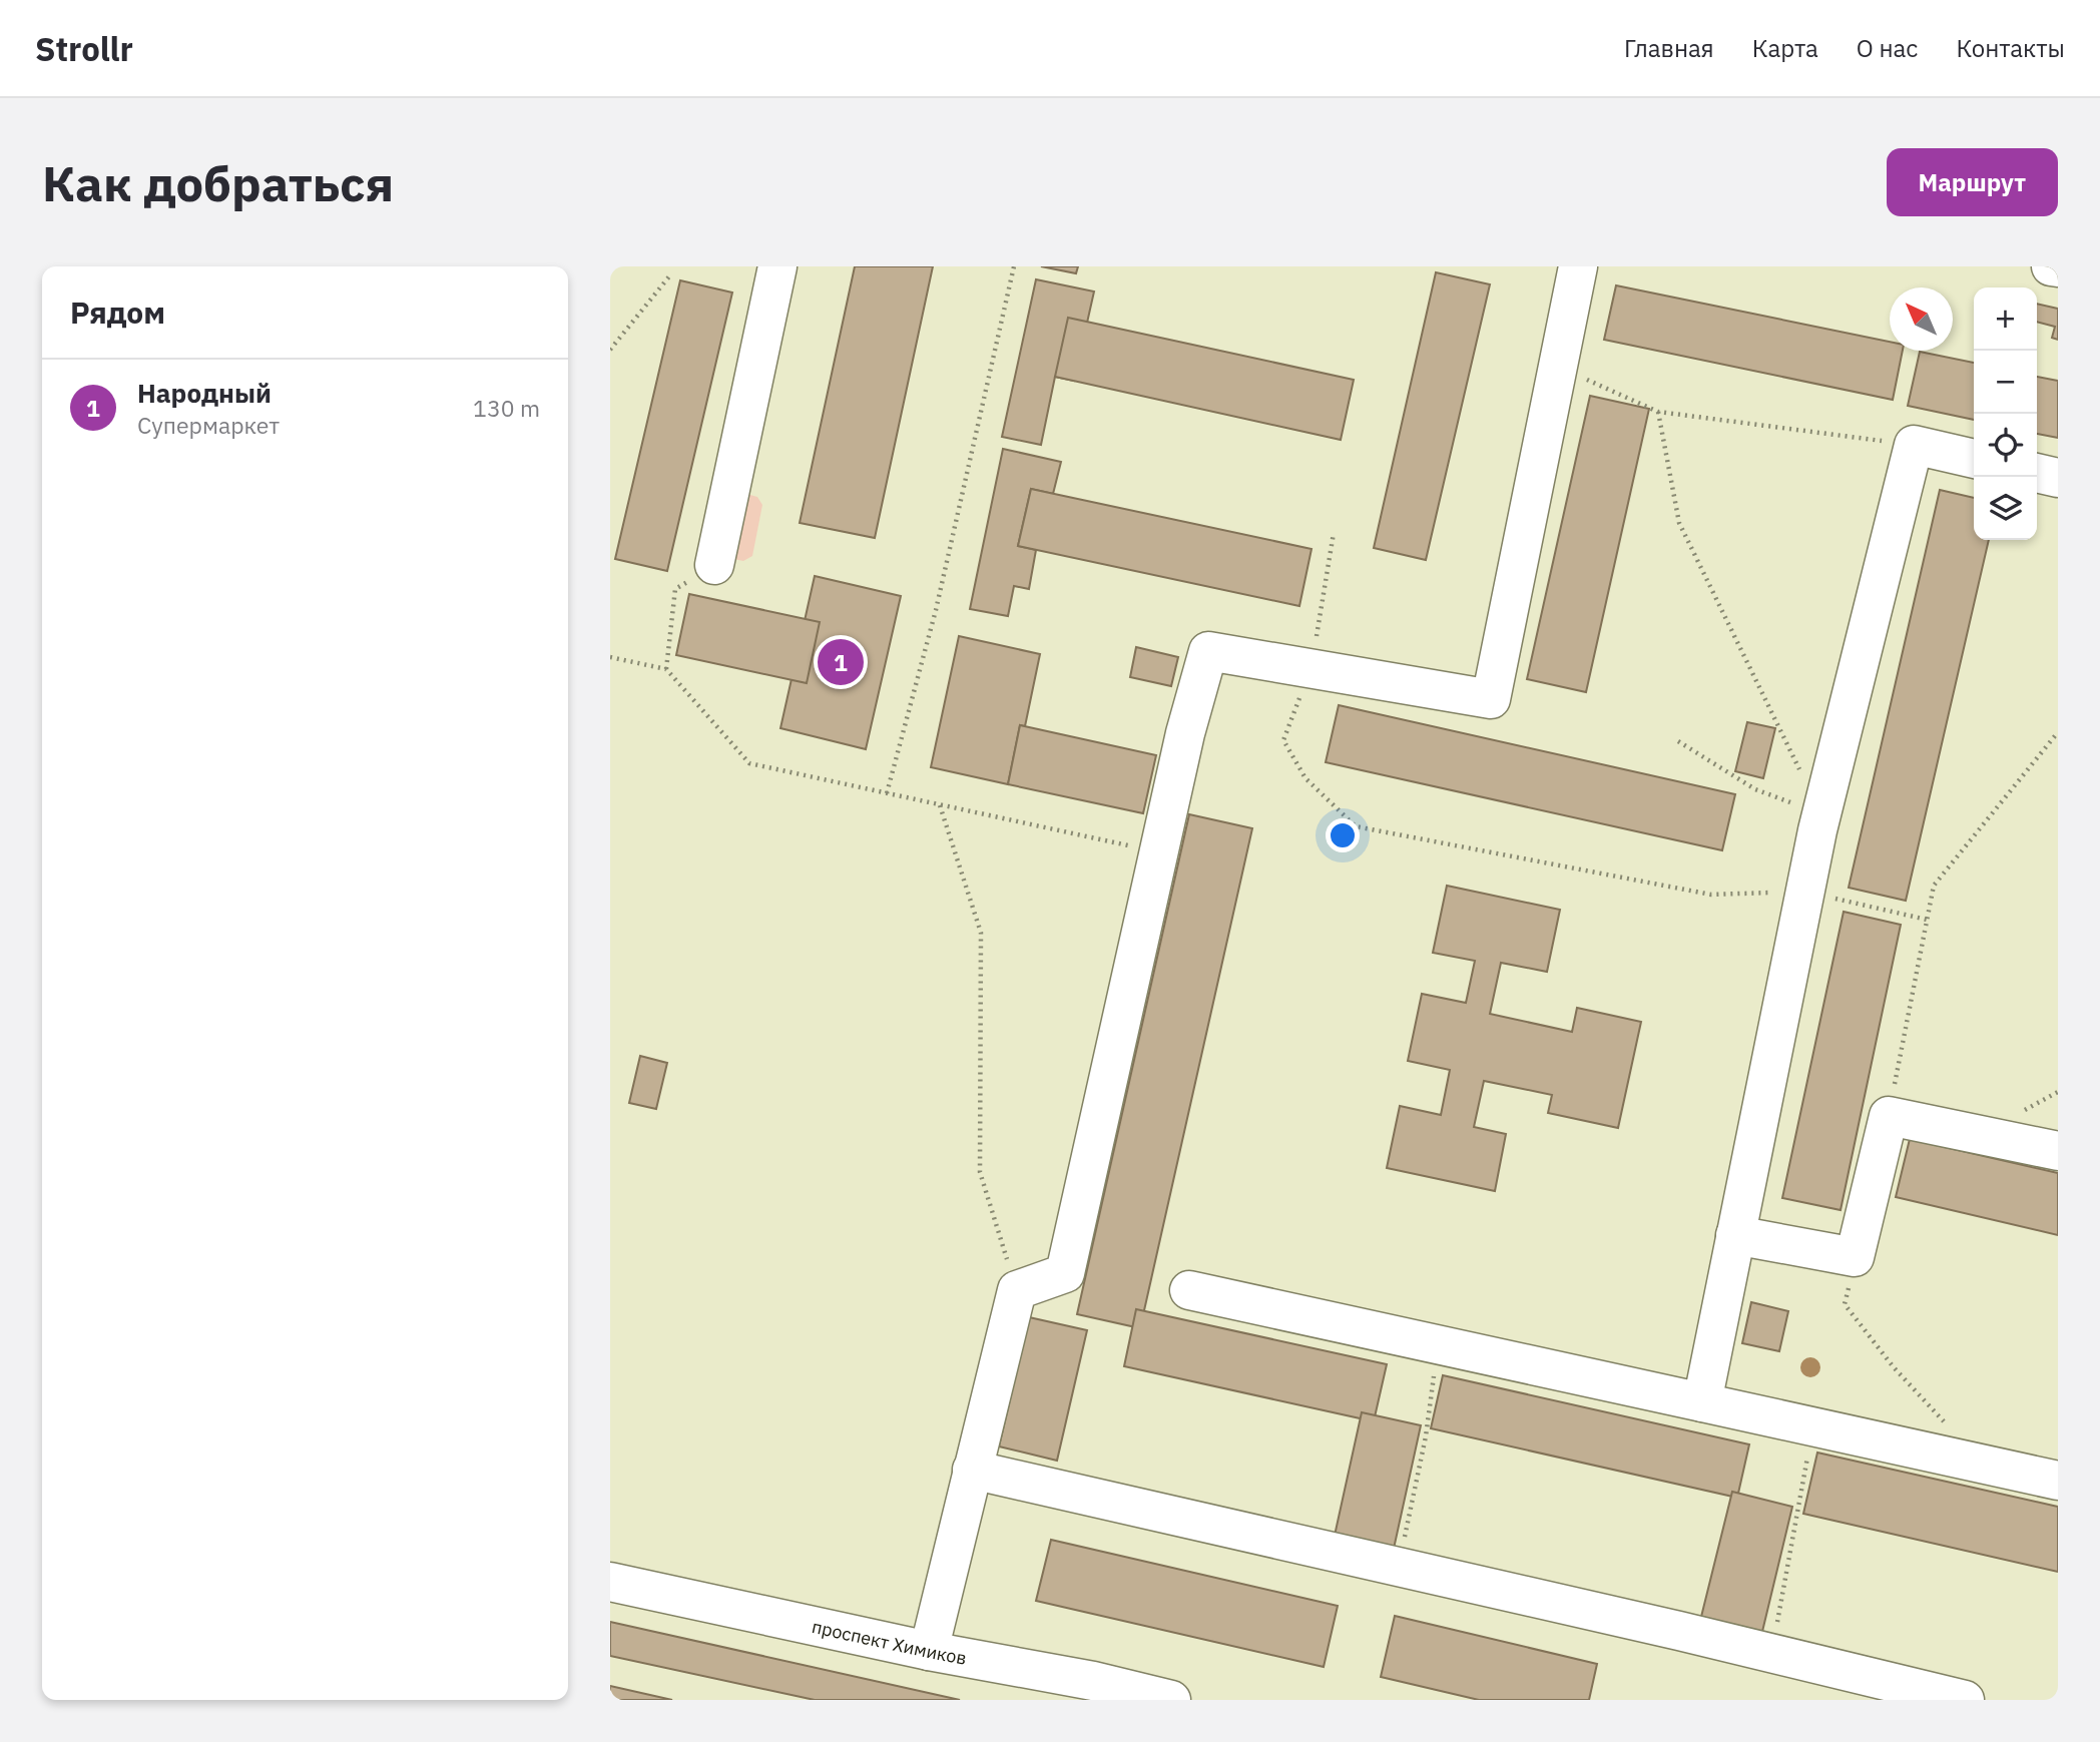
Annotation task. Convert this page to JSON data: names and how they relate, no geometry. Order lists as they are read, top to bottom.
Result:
{
  "streets": {
    "street": ["проспект Химиков"]
  },
  "north": "top left",
  "page": {
    "header": "Strollr",
    "nav": [
      "Главная",
      "Карта",
      "О нас",
      "Контакты"
    ],
    "buttons": "Маршрут",
    "title": "Как добраться",
    "heading": "Рядом",
    "map_buttons": ["+", "−"],
    "list": [
      {
        "mark": "1",
        "name": "Народный",
        "note": "Супермаркет",
        "value": "130 m"
      }
    ],
    "pins": "1"
  }
}
